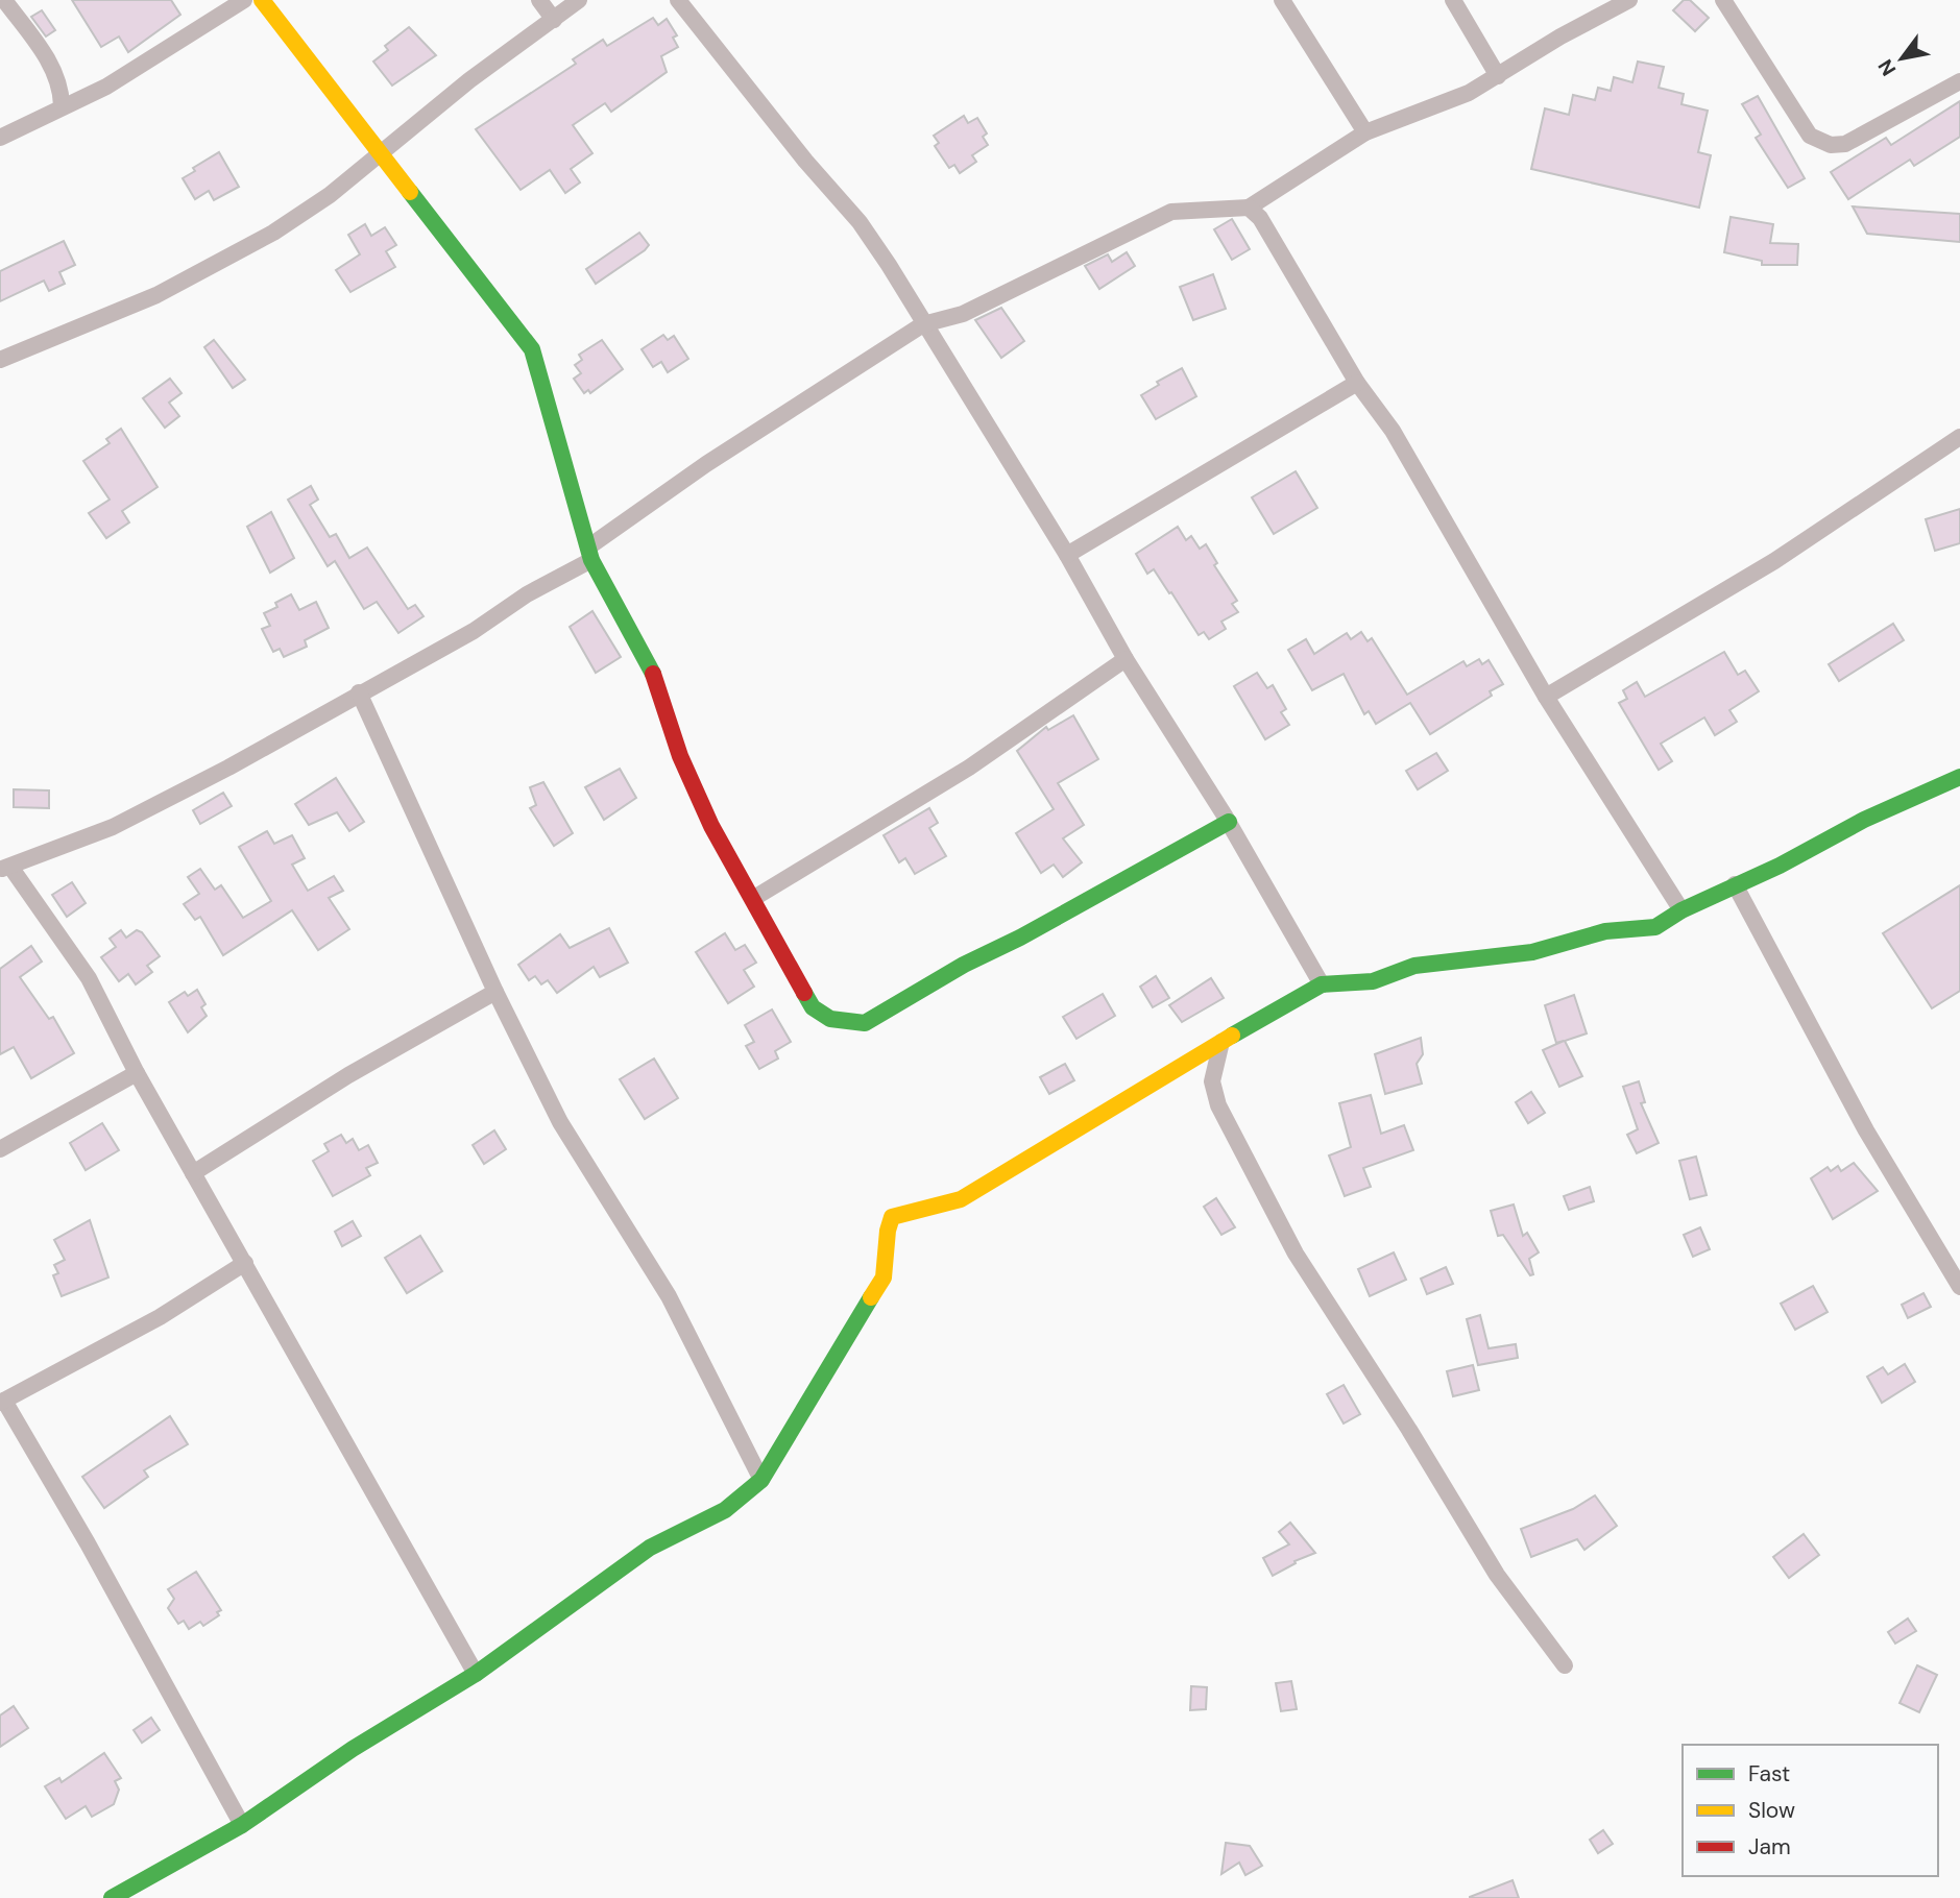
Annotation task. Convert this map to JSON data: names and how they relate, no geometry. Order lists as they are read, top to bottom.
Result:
{
  "legend": ["Fast", "Slow", "Jam"],
  "north": "bottom left"
}
